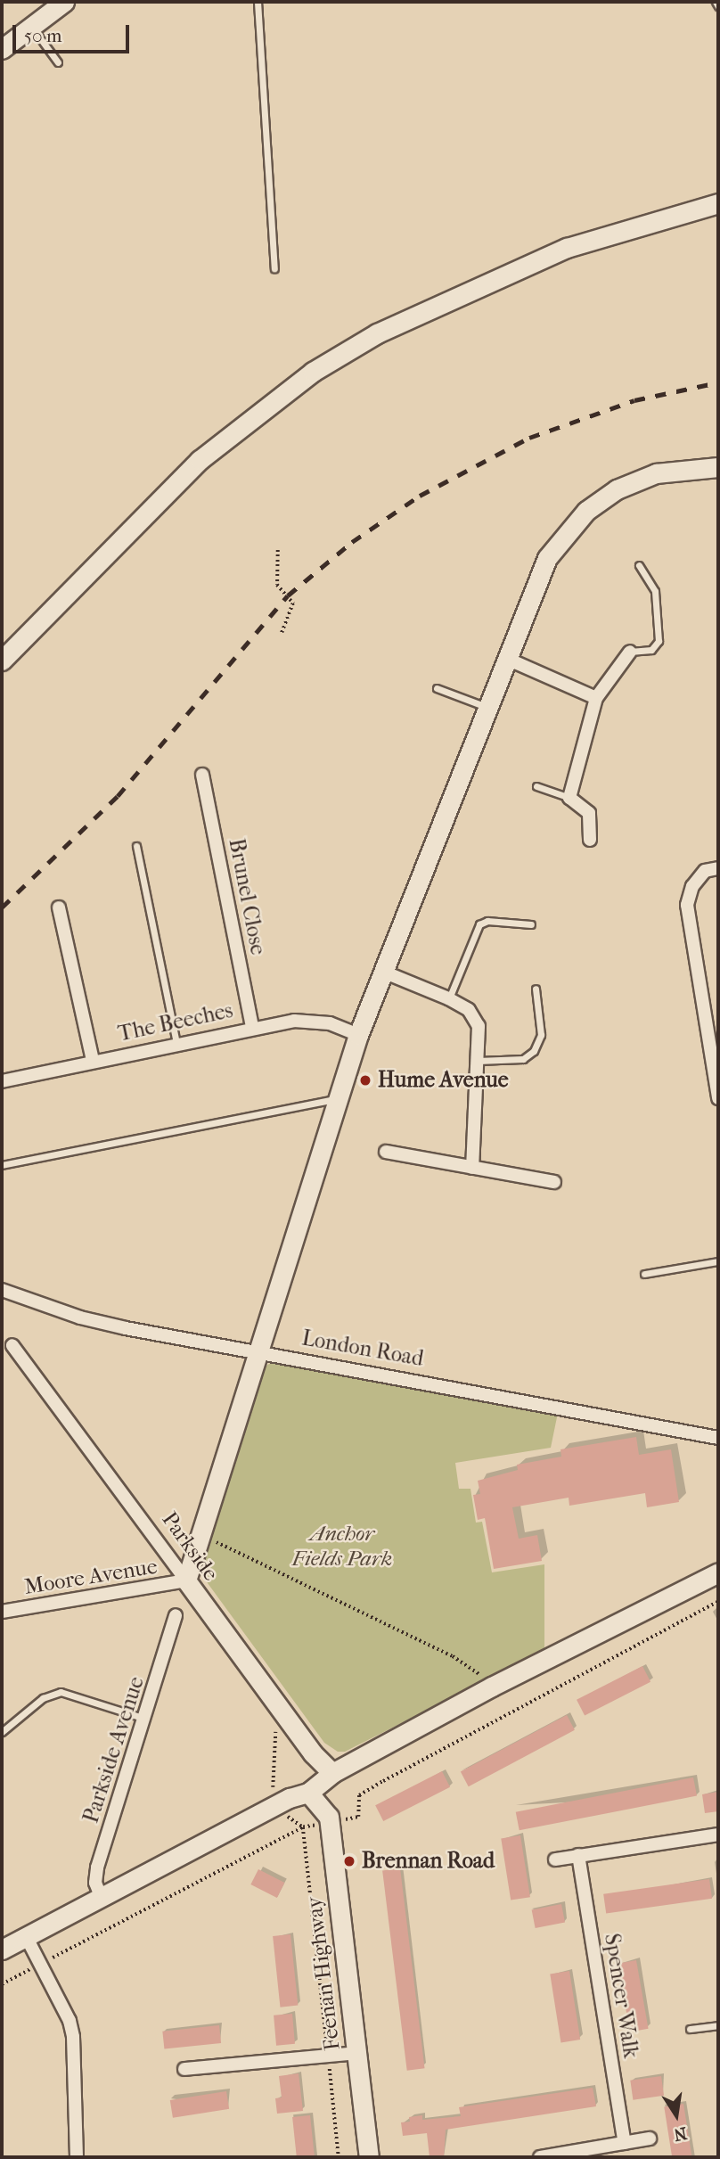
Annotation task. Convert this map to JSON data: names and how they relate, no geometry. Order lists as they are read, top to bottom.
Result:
{
  "streets": {
    "street": [
      "Brunel Close",
      "The Beeches",
      "London Road",
      "Parkside",
      "Moore Avenue",
      "Parkside Avenue",
      "Feenan Highway",
      "Spencer Walk"
    ]
  },
  "crossings": [
    ["Brunel Close", "The Beeches"],
    ["Parkside", "Moore Avenue"]
  ],
  "parks": ["Anchor Fields Park"],
  "places": ["Hume Avenue", "Brennan Road"],
  "scale_bar": "50 m",
  "north": "bottom"
}
